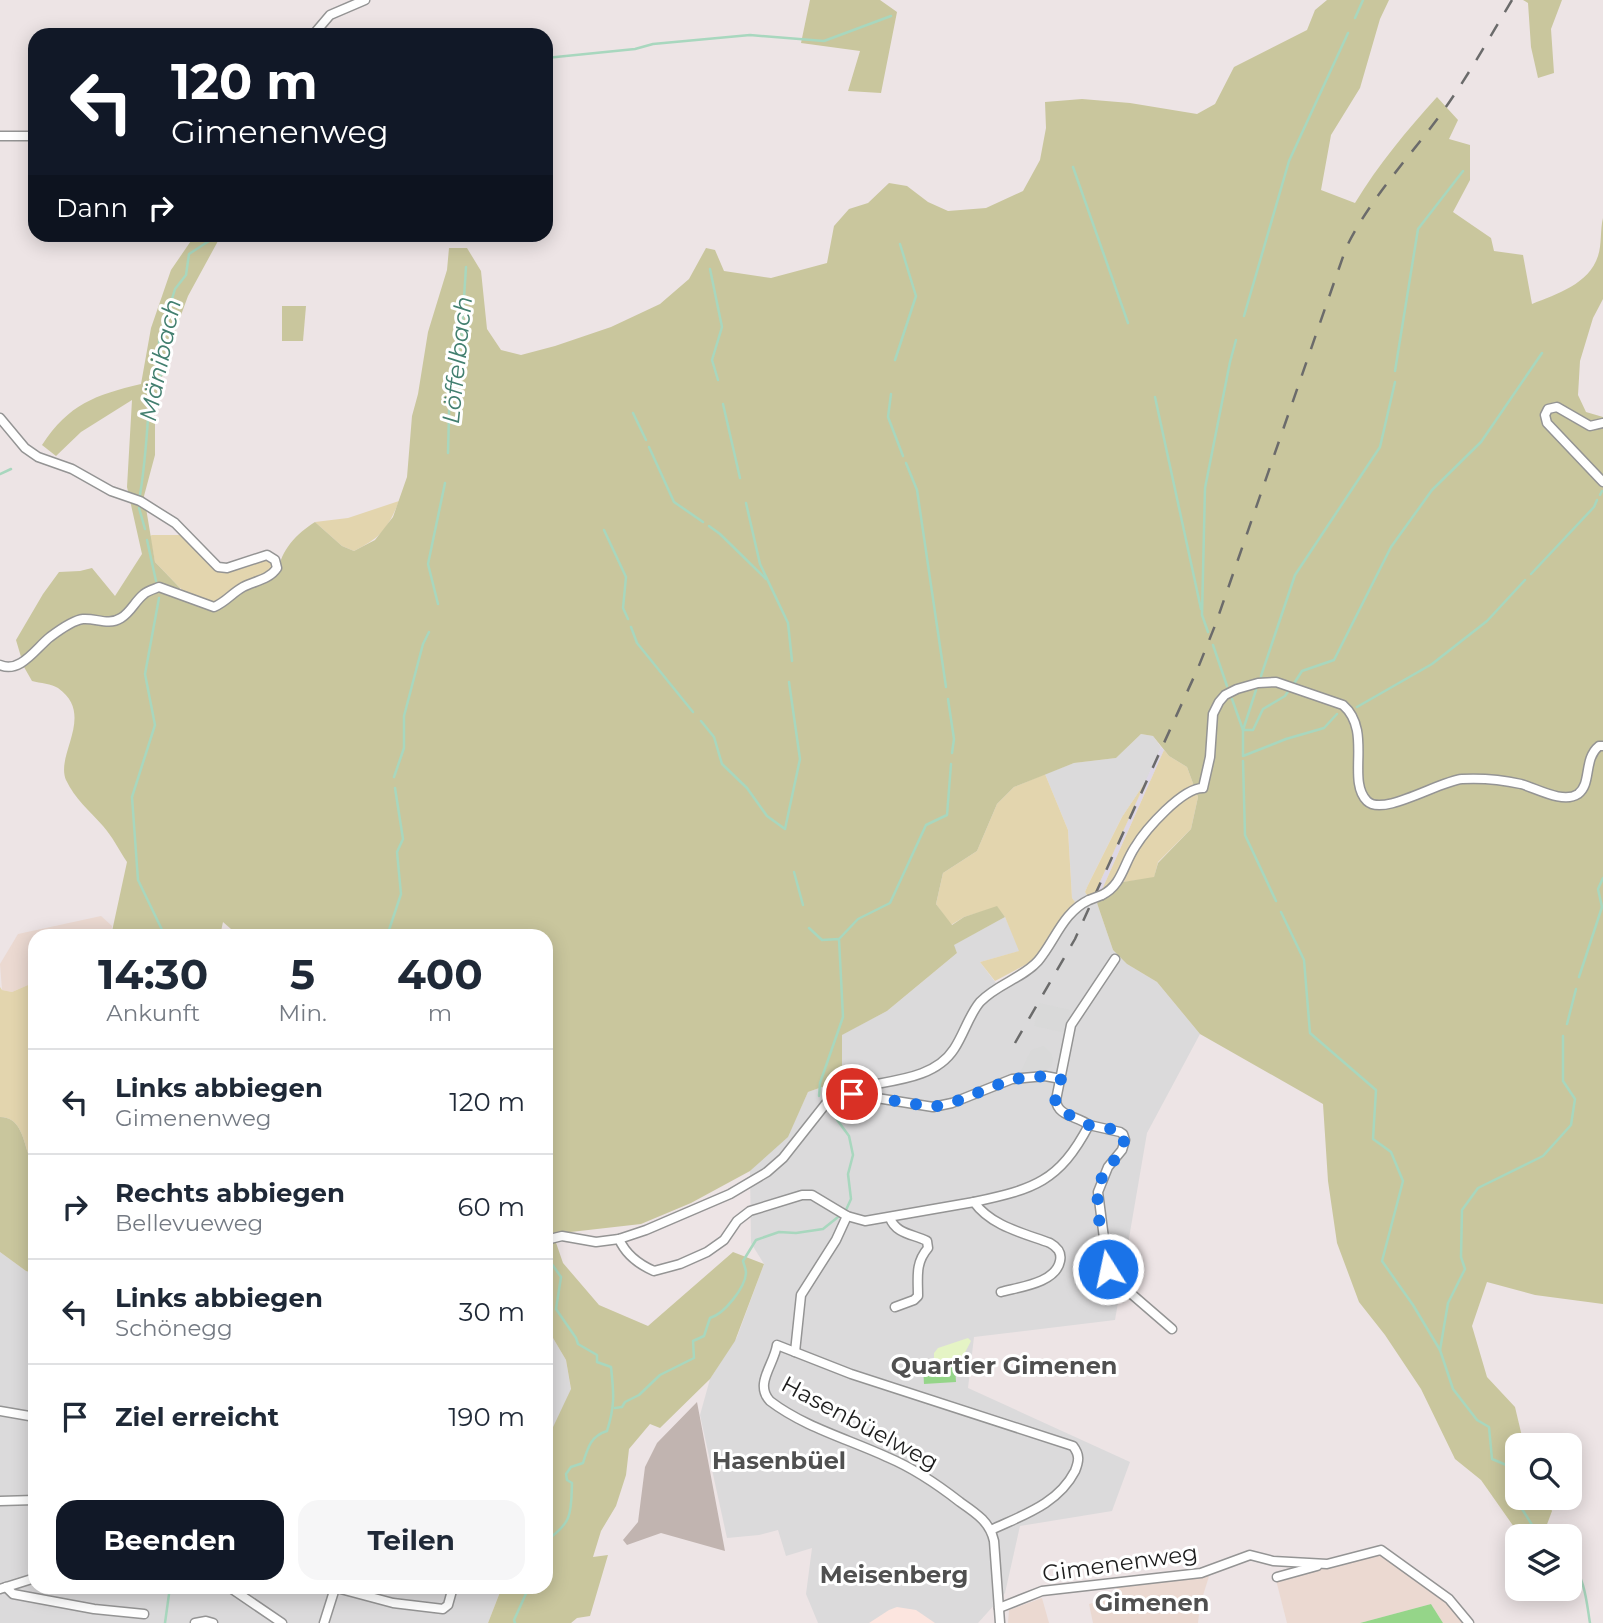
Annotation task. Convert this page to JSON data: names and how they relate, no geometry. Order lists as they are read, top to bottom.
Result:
{
  "streets": {
    "street": ["Hasenbüelweg", "Gimenenweg"]
  },
  "districts": [
    "Quartier Gimenen",
    "Hasenbüel",
    "Meisenberg",
    "Gimenen"
  ],
  "water": ["Mänibach", "Löffelbach"],
  "page": {
    "turn": ["120 m", "Gimenenweg"],
    "then": "Dann",
    "eta": [
      "14:30",
      "Ankunft",
      "5",
      "Min.",
      "400",
      "m"
    ],
    "list": [
      {
        "name": "Links abbiegen",
        "note": "Gimenenweg",
        "value": "120 m"
      },
      {
        "name": "Rechts abbiegen",
        "note": "Bellevueweg",
        "value": "60 m"
      },
      {
        "name": "Links abbiegen",
        "note": "Schönegg",
        "value": "30 m"
      },
      {
        "name": "Ziel erreicht",
        "value": "190 m"
      }
    ],
    "buttons": ["Beenden", "Teilen"]
  }
}
